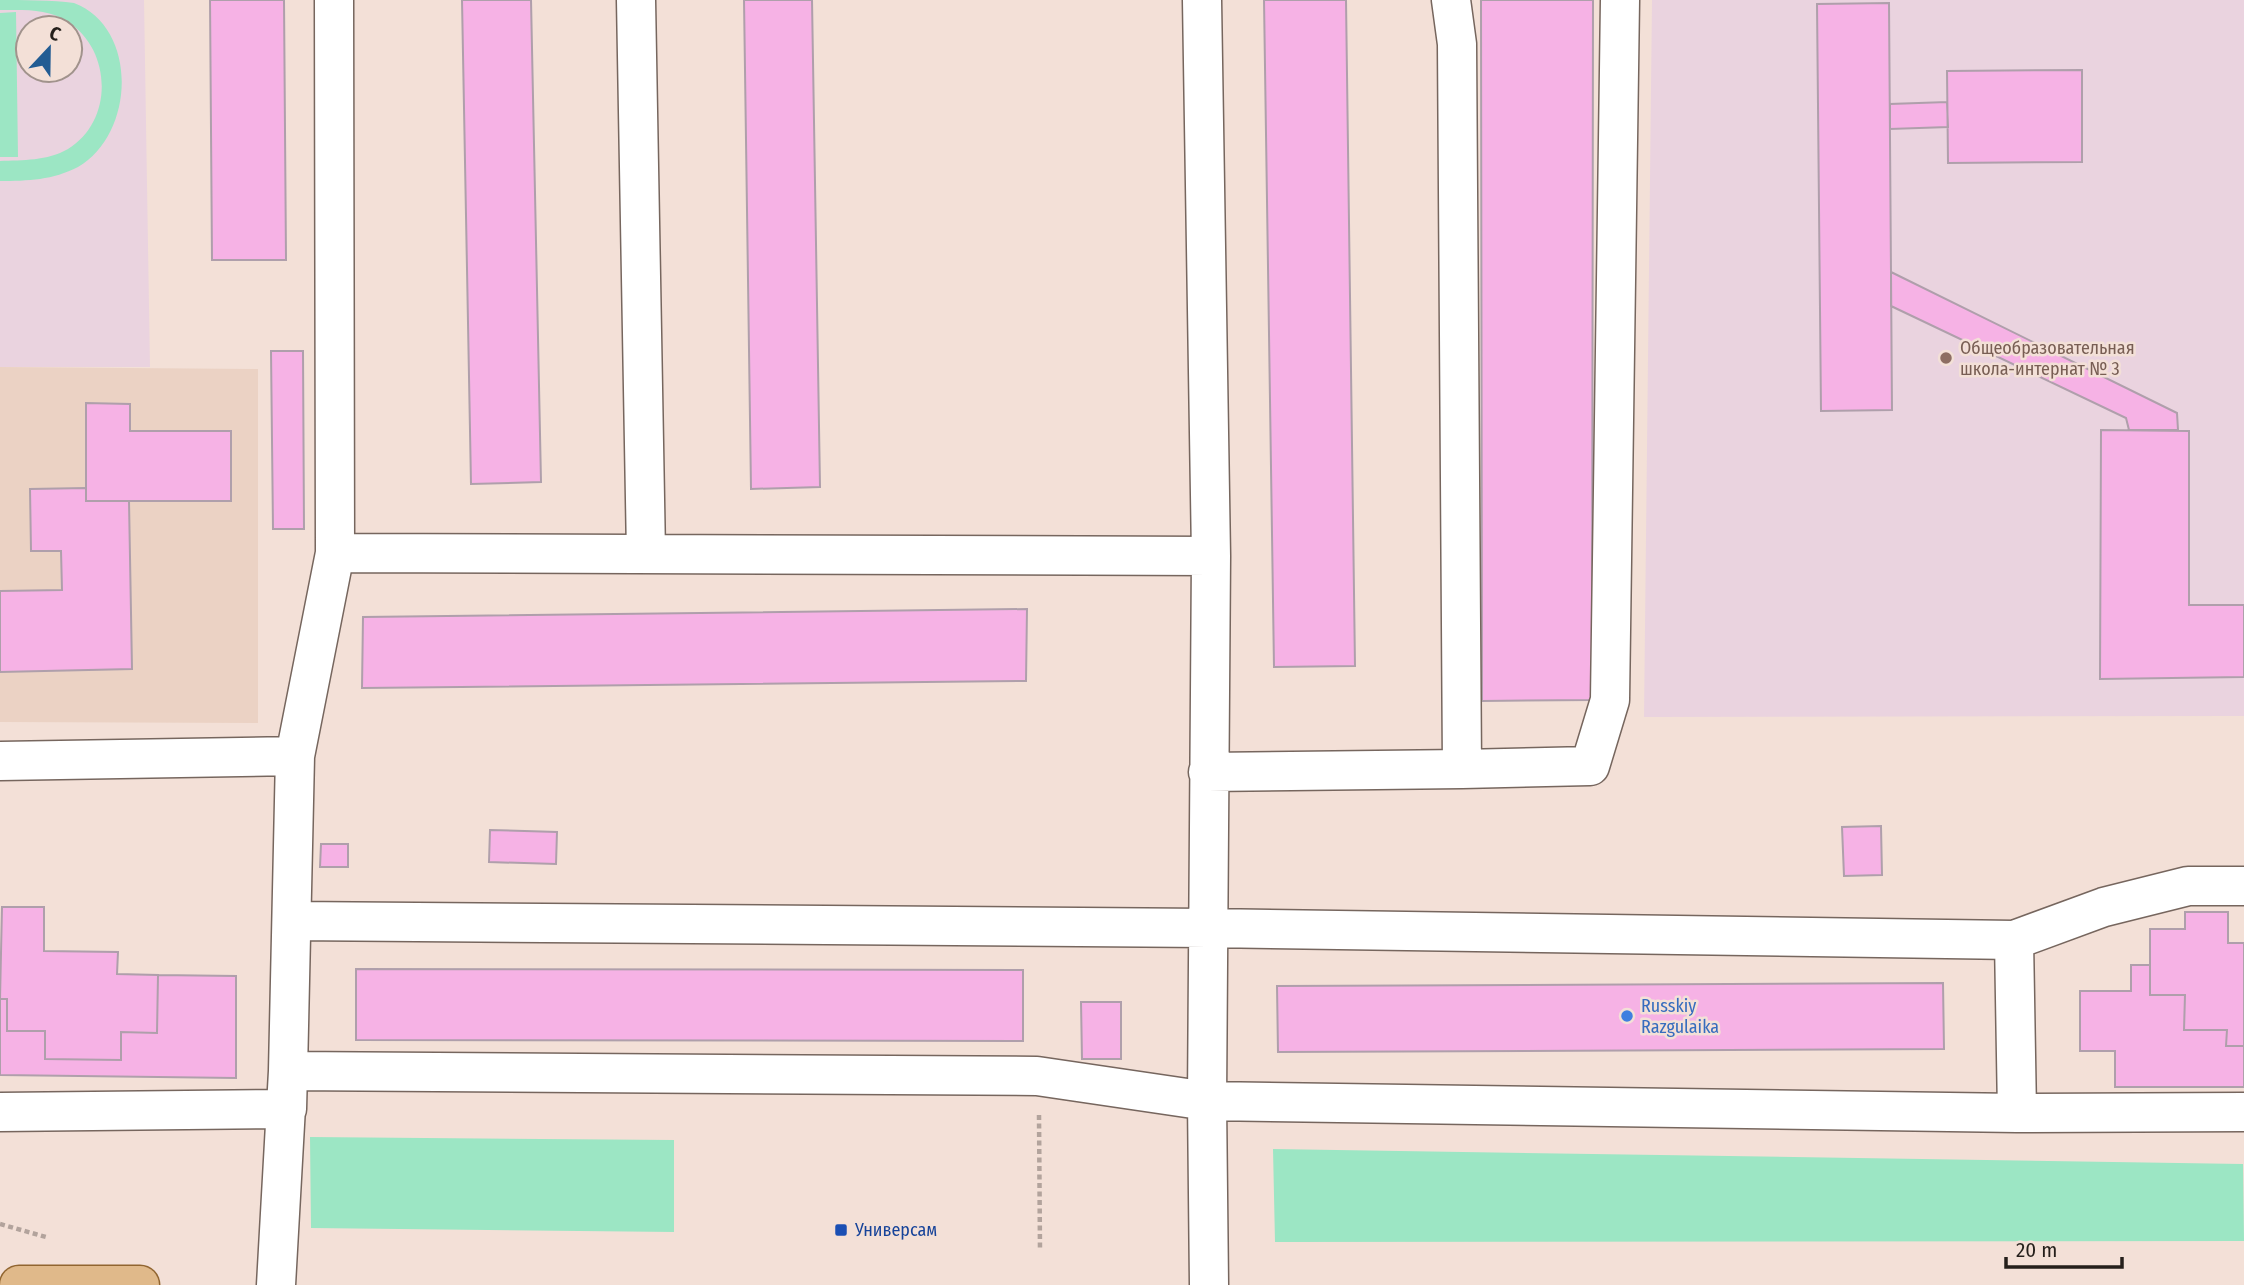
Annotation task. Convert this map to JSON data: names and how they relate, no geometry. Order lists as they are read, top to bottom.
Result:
{
  "places": {
    "other": ["Общеобразовательная школа-интернат № 3", "Russkiy Razgulaika"],
    "transit": ["Универсам"]
  },
  "scale_bar": "20 m",
  "north": "top"
}
